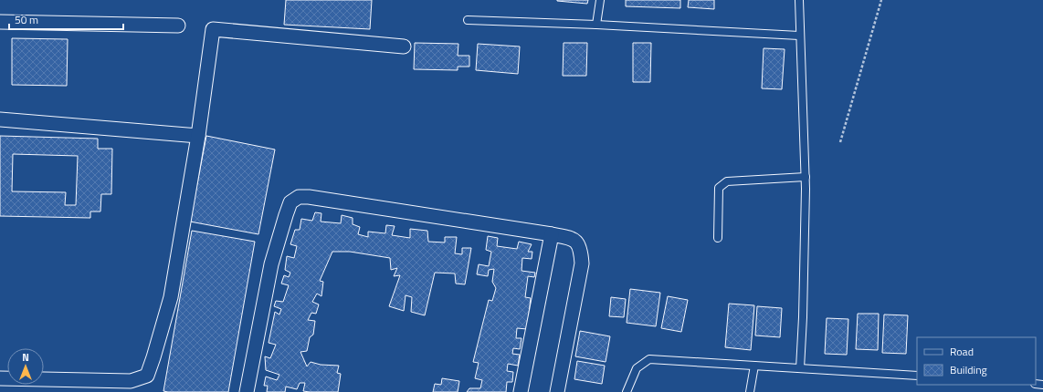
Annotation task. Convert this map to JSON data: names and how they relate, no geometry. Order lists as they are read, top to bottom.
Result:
{
  "legend": ["Road", "Building"],
  "scale_bar": "50 m",
  "north": "top"
}
